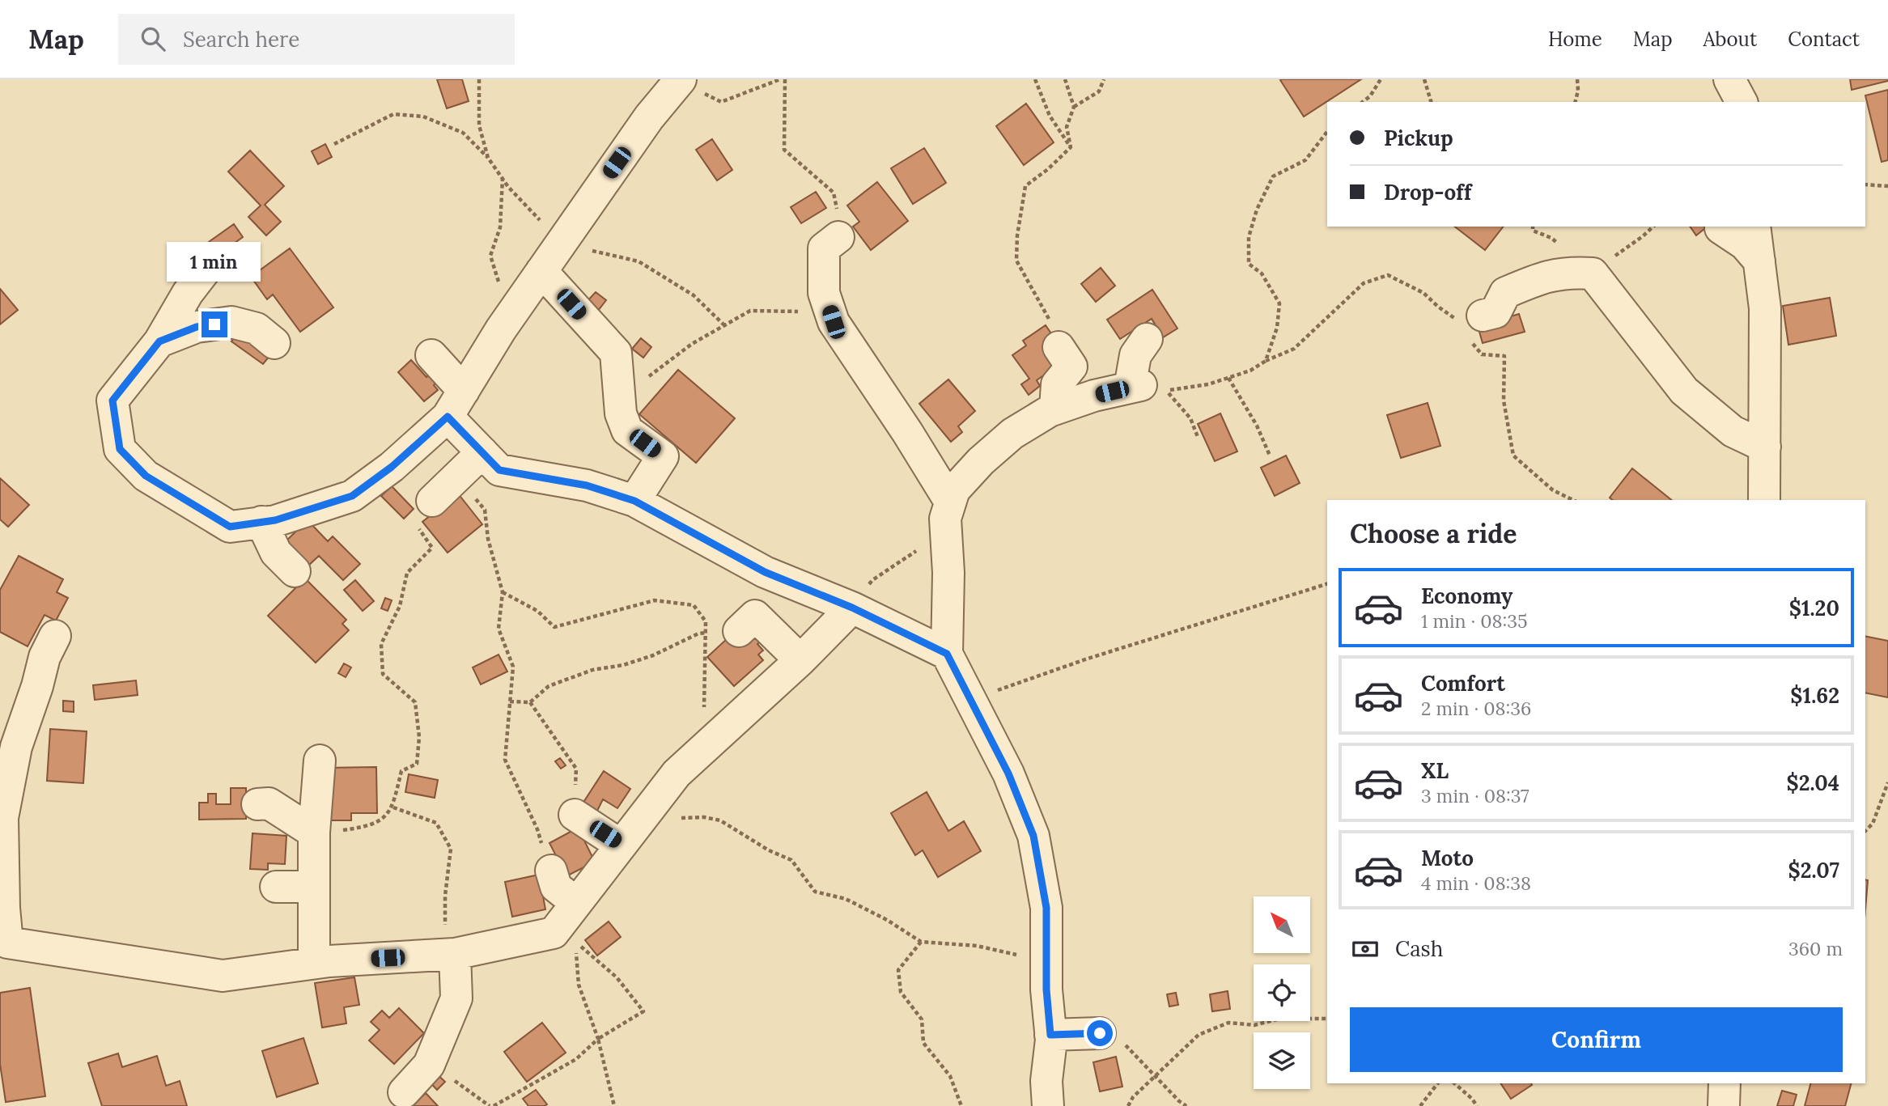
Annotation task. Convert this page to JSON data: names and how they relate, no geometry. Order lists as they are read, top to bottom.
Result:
{
  "north": "top left",
  "page": {
    "header": "Map",
    "search": "Search here",
    "nav": [
      "Home",
      "Map",
      "About",
      "Contact"
    ],
    "banner": ["Pickup", "Drop-off"],
    "bubble": "1 min",
    "heading": "Choose a ride",
    "list": [
      {
        "name": "Economy",
        "note": "1 min · 08:35",
        "value": "$1.20"
      },
      {
        "name": "Comfort",
        "note": "2 min · 08:36",
        "value": "$1.62"
      },
      {
        "name": "XL",
        "note": "3 min · 08:37",
        "value": "$2.04"
      },
      {
        "name": "Moto",
        "note": "4 min · 08:38",
        "value": "$2.07"
      }
    ],
    "pay": ["Cash", "360 m"],
    "buttons": "Confirm"
  }
}
